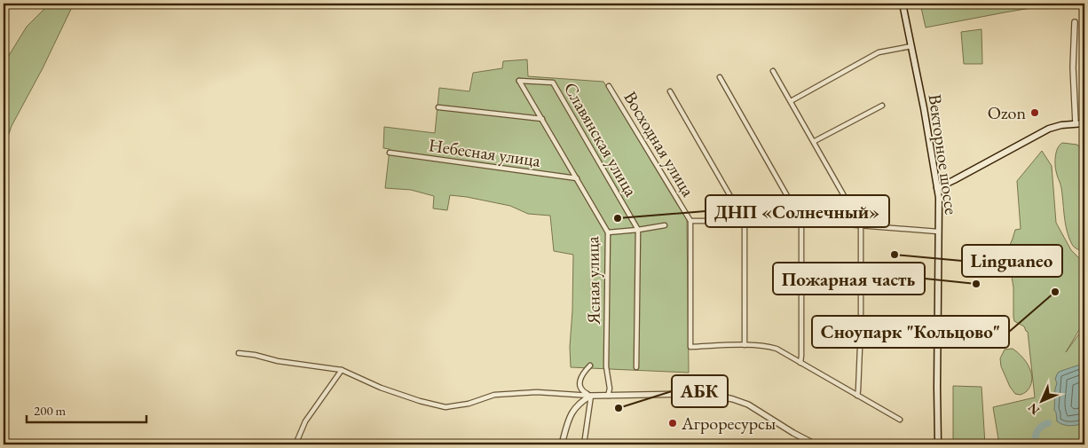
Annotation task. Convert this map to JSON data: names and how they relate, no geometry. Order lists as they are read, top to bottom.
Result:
{
  "streets": {
    "main road": ["Векторное шоссе"],
    "street": [
      "Славянская улица",
      "Восходная улица",
      "Небесная улица",
      "Ясная улица"
    ]
  },
  "crossings": [
    ["Славянская улица", "Ясная улица"],
    ["Небесная улица", "Ясная улица"]
  ],
  "places": [
    "Ozon",
    "ДНП «Солнечный»",
    "Linguaneo",
    "Пожарная часть",
    "Сноупарк \"Кольцово\"",
    "АБК",
    "Агроресурсы"
  ],
  "scale_bar": "200 m",
  "north": "bottom left"
}
